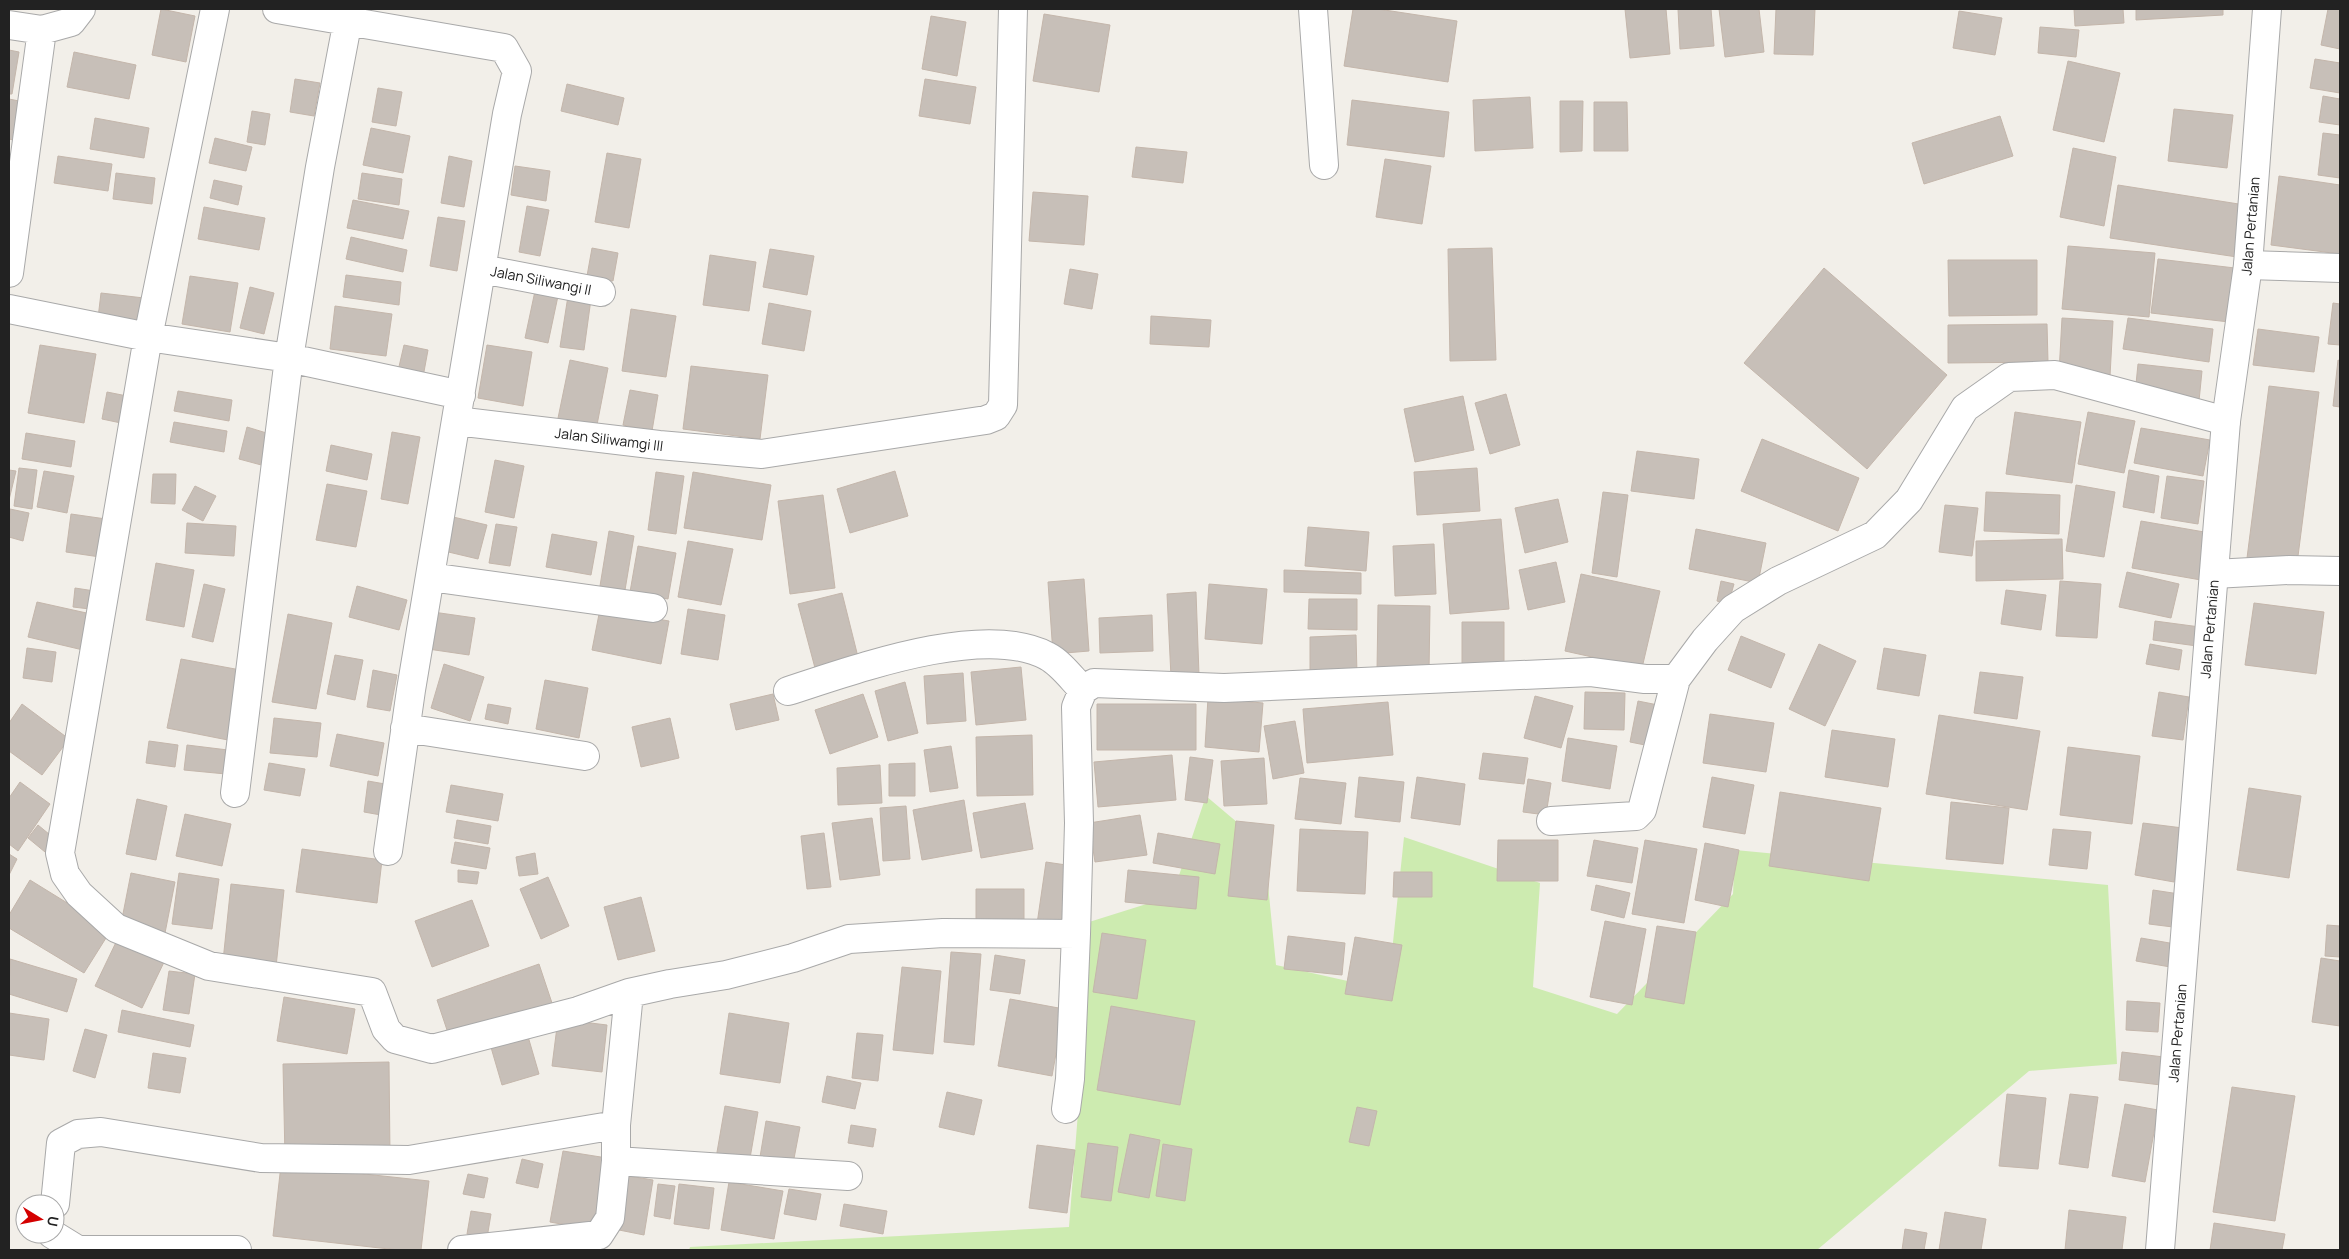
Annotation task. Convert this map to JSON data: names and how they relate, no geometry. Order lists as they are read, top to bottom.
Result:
{
  "streets": {
    "street": ["Jalan Pertanian", "Jalan Siliwangi II", "Jalan Siliwamgi III"]
  },
  "north": "right"
}
